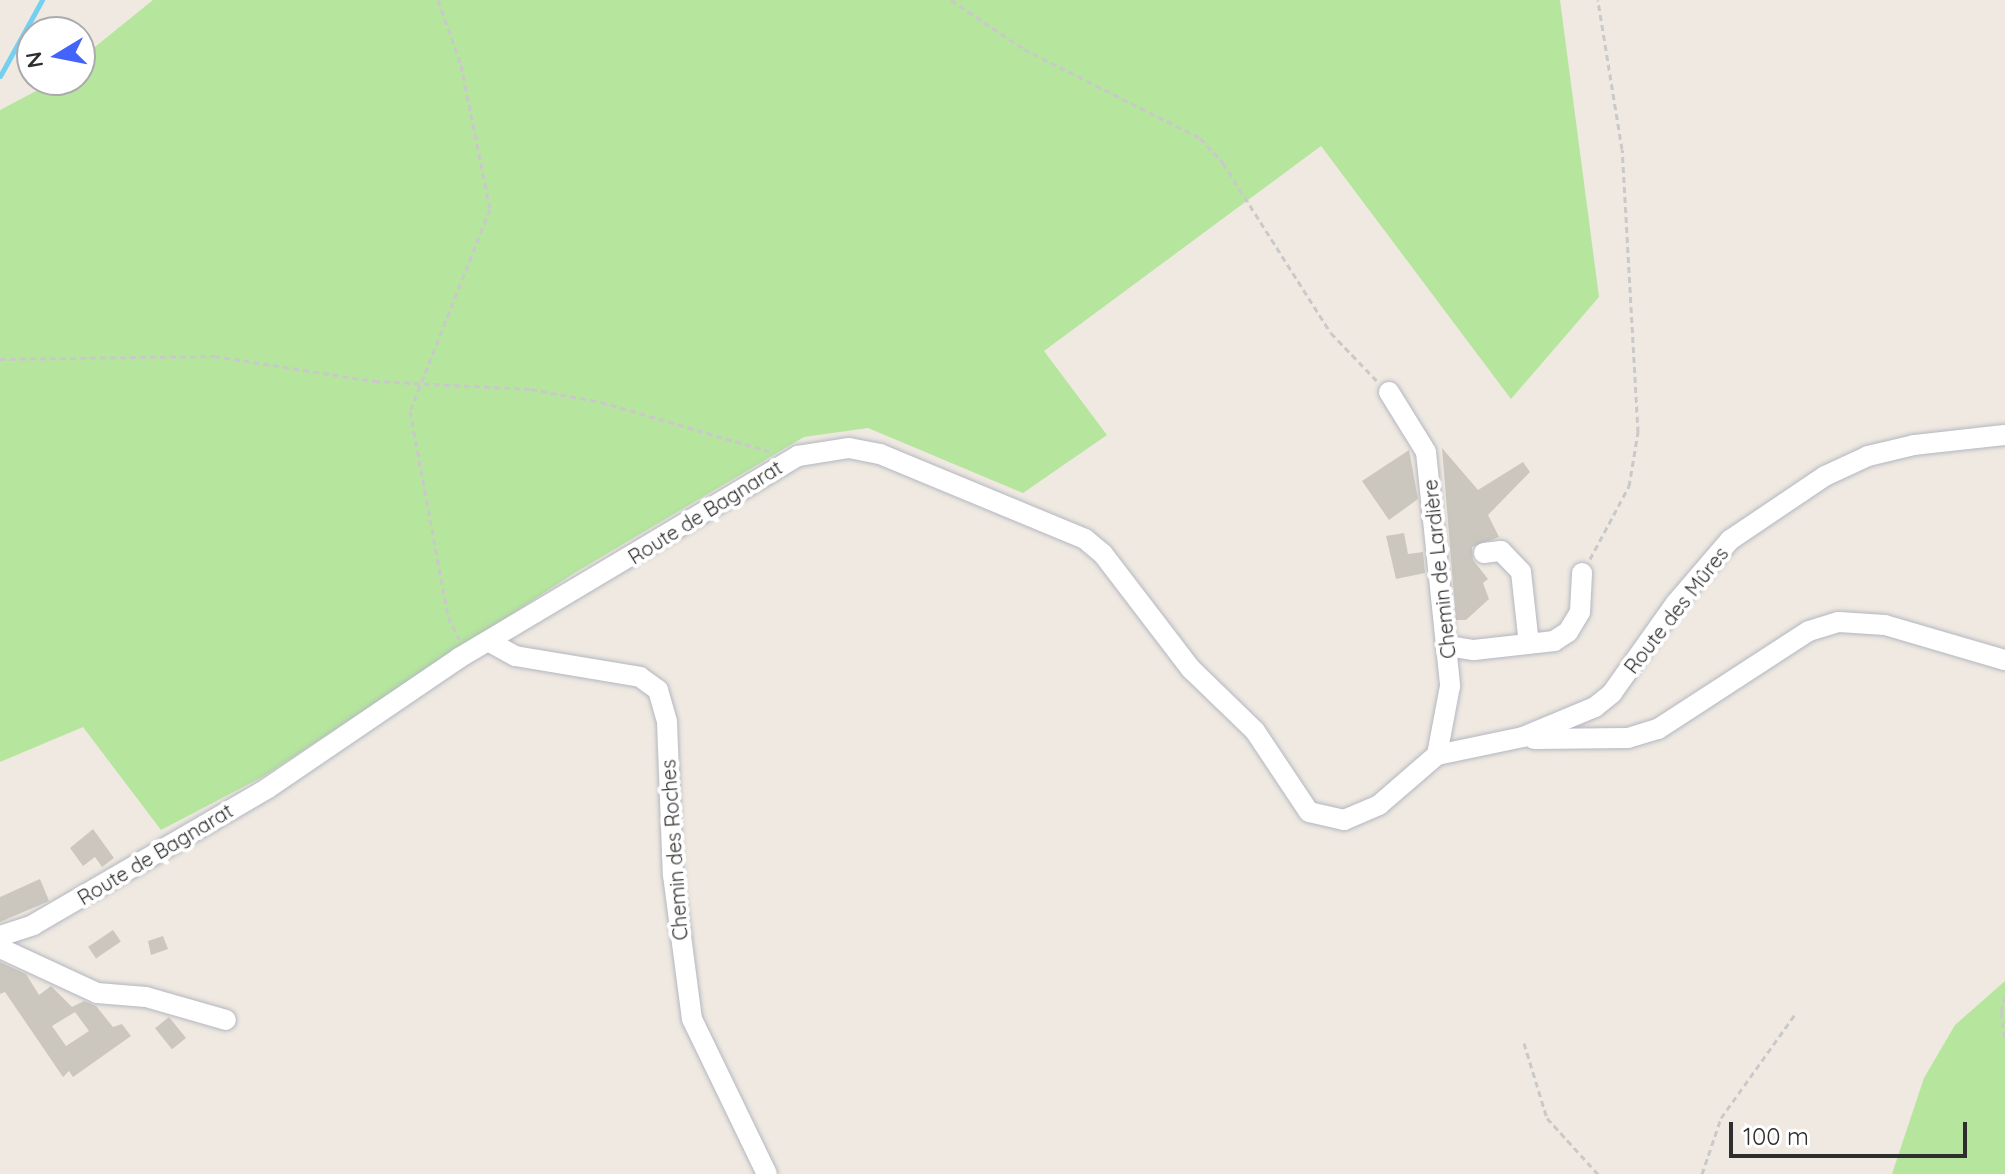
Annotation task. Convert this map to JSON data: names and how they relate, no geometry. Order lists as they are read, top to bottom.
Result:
{
  "streets": {
    "street": [
      "Route de Bagnarat",
      "Chemin de Lardière",
      "Route des Mûres",
      "Chemin des Roches"
    ]
  },
  "crossings": [
    ["Route de Bagnarat", "Chemin de Lardière"],
    ["Route de Bagnarat", "Route des Mûres"],
    ["Route de Bagnarat", "Chemin des Roches"],
    ["Chemin de Lardière", "Route des Mûres"]
  ],
  "scale_bar": "100 m",
  "north": "left"
}
